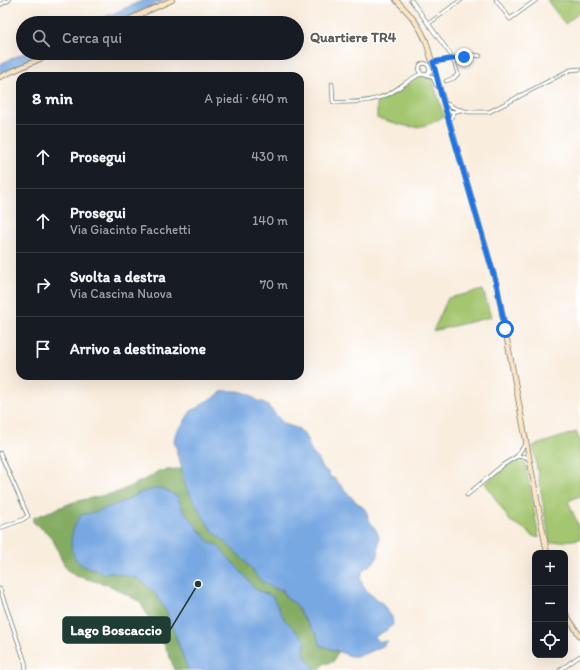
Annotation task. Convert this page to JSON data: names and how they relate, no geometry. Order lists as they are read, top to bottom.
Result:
{
  "districts": ["Quartiere TR4"],
  "places": ["Lago Boscaccio"],
  "page": {
    "search": "Cerca qui",
    "heading": ["8 min", "A piedi · 640 m"],
    "list": [
      ["Prosegui", "430 m"],
      ["Prosegui", "Via Giacinto Facchetti", "140 m"],
      ["Svolta a destra", "Via Cascina Nuova", "70 m"],
      "Arrivo a destinazione"
    ],
    "map_buttons": ["+", "−"]
  }
}
